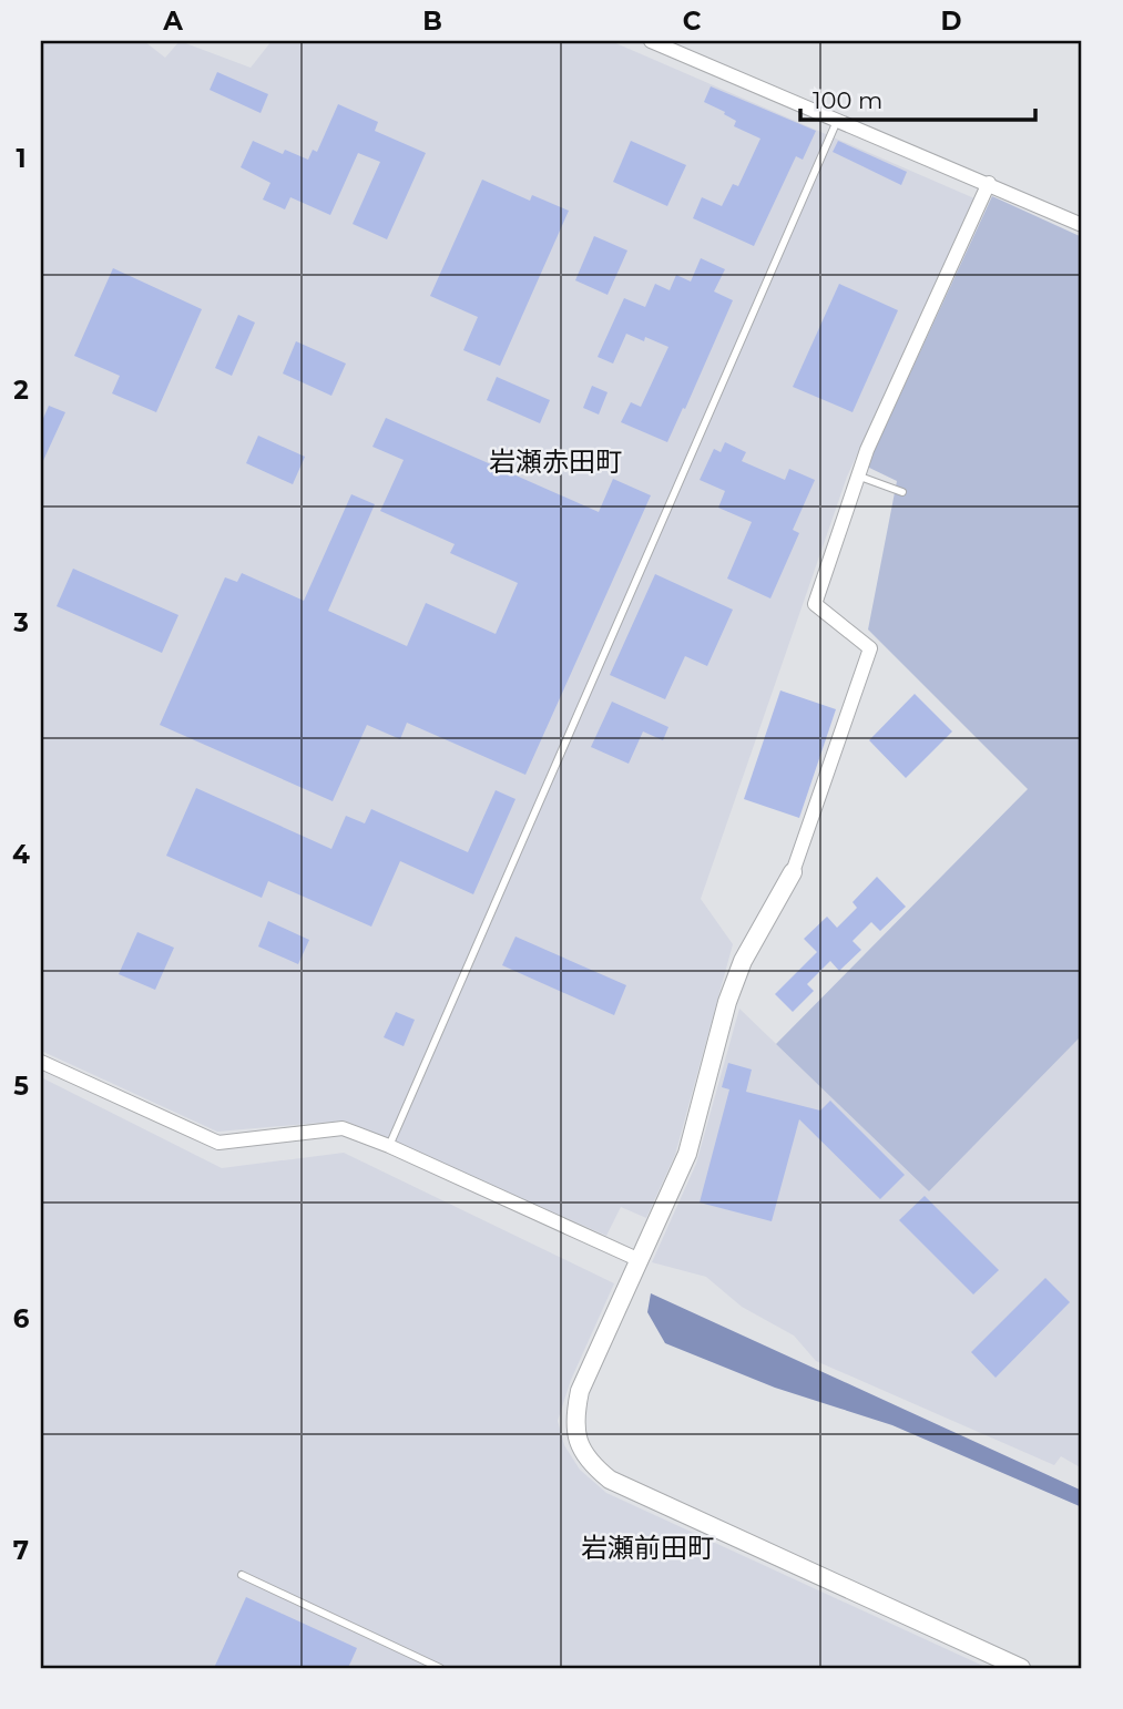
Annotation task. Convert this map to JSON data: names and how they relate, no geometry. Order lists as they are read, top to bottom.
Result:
{
  "districts": ["岩瀬赤田町", "岩瀬前田町"],
  "scale_bar": "100 m",
  "grid": {
    "columns": [
      "A",
      "B",
      "C",
      "D"
    ],
    "rows": [
      "1",
      "2",
      "3",
      "4",
      "5",
      "6",
      "7"
    ]
  }
}
